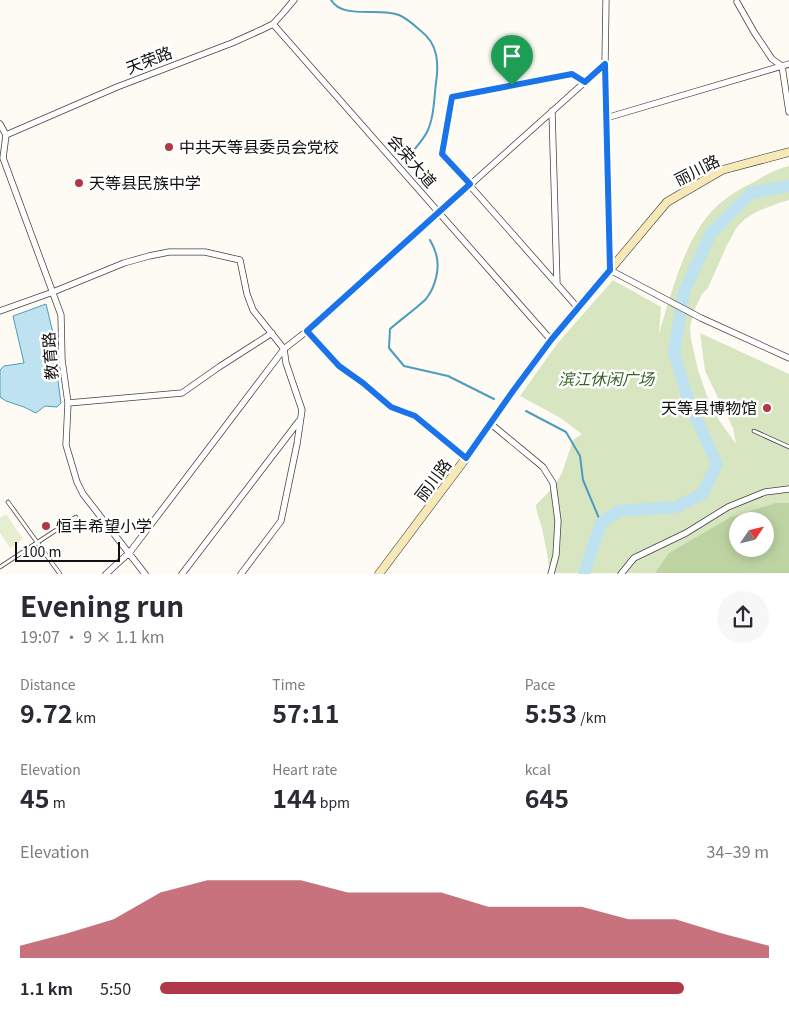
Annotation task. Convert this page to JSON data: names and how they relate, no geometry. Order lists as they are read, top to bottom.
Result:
{
  "streets": {
    "main road": ["丽川路"],
    "street": ["天荣路", "会荣大道", "教育路"]
  },
  "crossings": [
    ["天荣路", "会荣大道"],
    ["天荣路", "教育路"],
    ["会荣大道", "丽川路"]
  ],
  "parks": ["滨江休闲广场"],
  "places": [
    "中共天等县委员会党校",
    "天等县民族中学",
    "天等县博物馆",
    "恒丰希望小学"
  ],
  "scale_bar": "100 m",
  "north": "top right",
  "page": {
    "scale": "100 m",
    "heading": ["Evening run", "19:07 · 9 × 1.1 km"],
    "stats": [
      ["Distance", "9.72 km"],
      ["Time", "57:11"],
      ["Pace", "5:53 /km"],
      ["Elevation", "45 m"],
      ["Heart rate", "144 bpm"],
      ["kcal", "645"]
    ],
    "chart": ["Elevation", "34–39 m"],
    "list": [
      {
        "name": "1.1 km",
        "note": "5:50"
      }
    ]
  }
}
